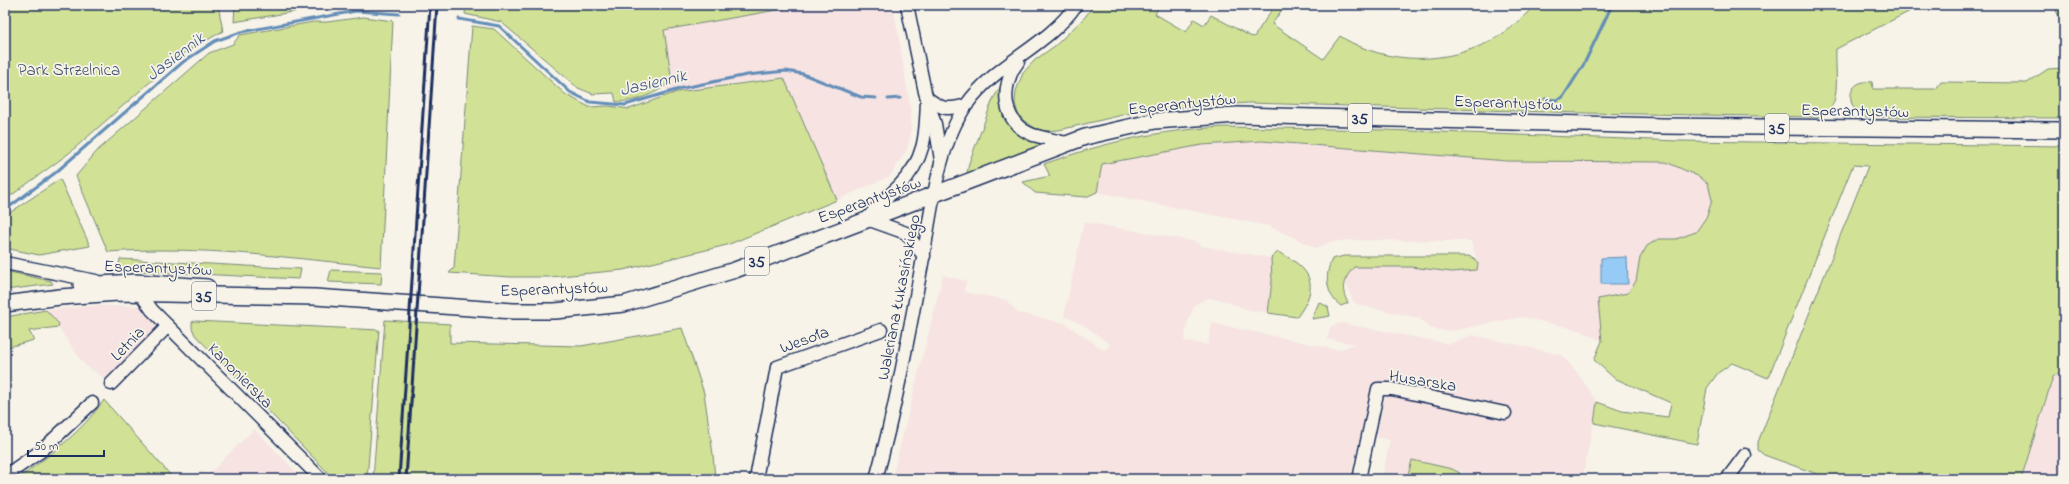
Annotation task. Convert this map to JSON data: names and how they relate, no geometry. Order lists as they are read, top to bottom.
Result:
{
  "streets": {
    "main road": ["Esperantystów", "35"],
    "street": [
      "Waleriana Łukasińskiego",
      "Wesoła",
      "Letnia",
      "Kanonierska",
      "Husarska"
    ]
  },
  "crossings": [
    ["Esperantystów", "Waleriana Łukasińskiego"],
    ["Esperantystów", "Kanonierska"],
    ["Letnia", "Kanonierska"]
  ],
  "water": ["Jasiennik"],
  "parks": ["Park Strzelnica"],
  "scale_bar": "50 m"
}
